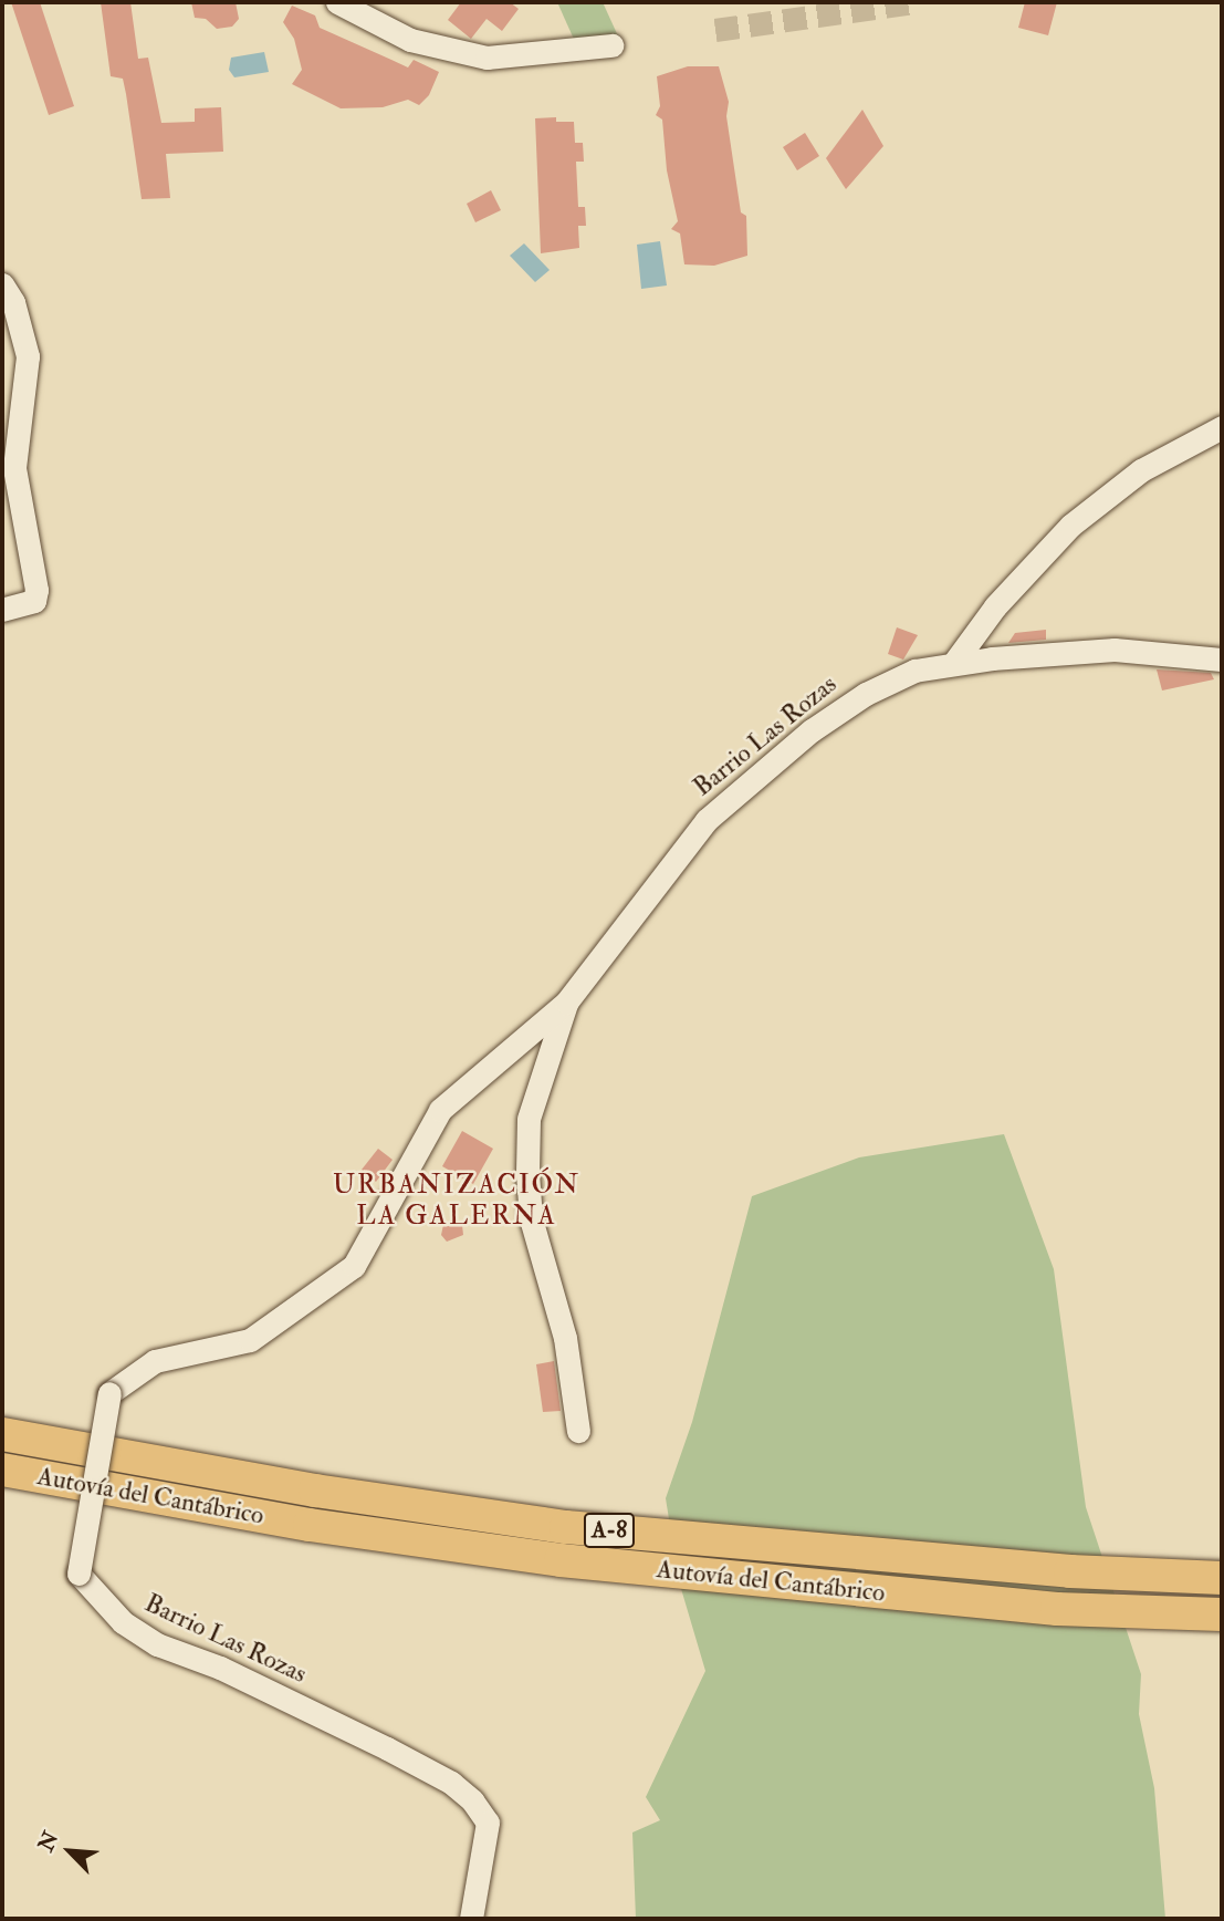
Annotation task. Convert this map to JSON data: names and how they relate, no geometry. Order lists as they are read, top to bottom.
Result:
{
  "streets": {
    "highway": ["Autovía del Cantábrico", "A-8"],
    "street": ["Barrio Las Rozas"]
  },
  "districts": ["URBANIZACIÓN LA GALERNA"],
  "north": "top left"
}
